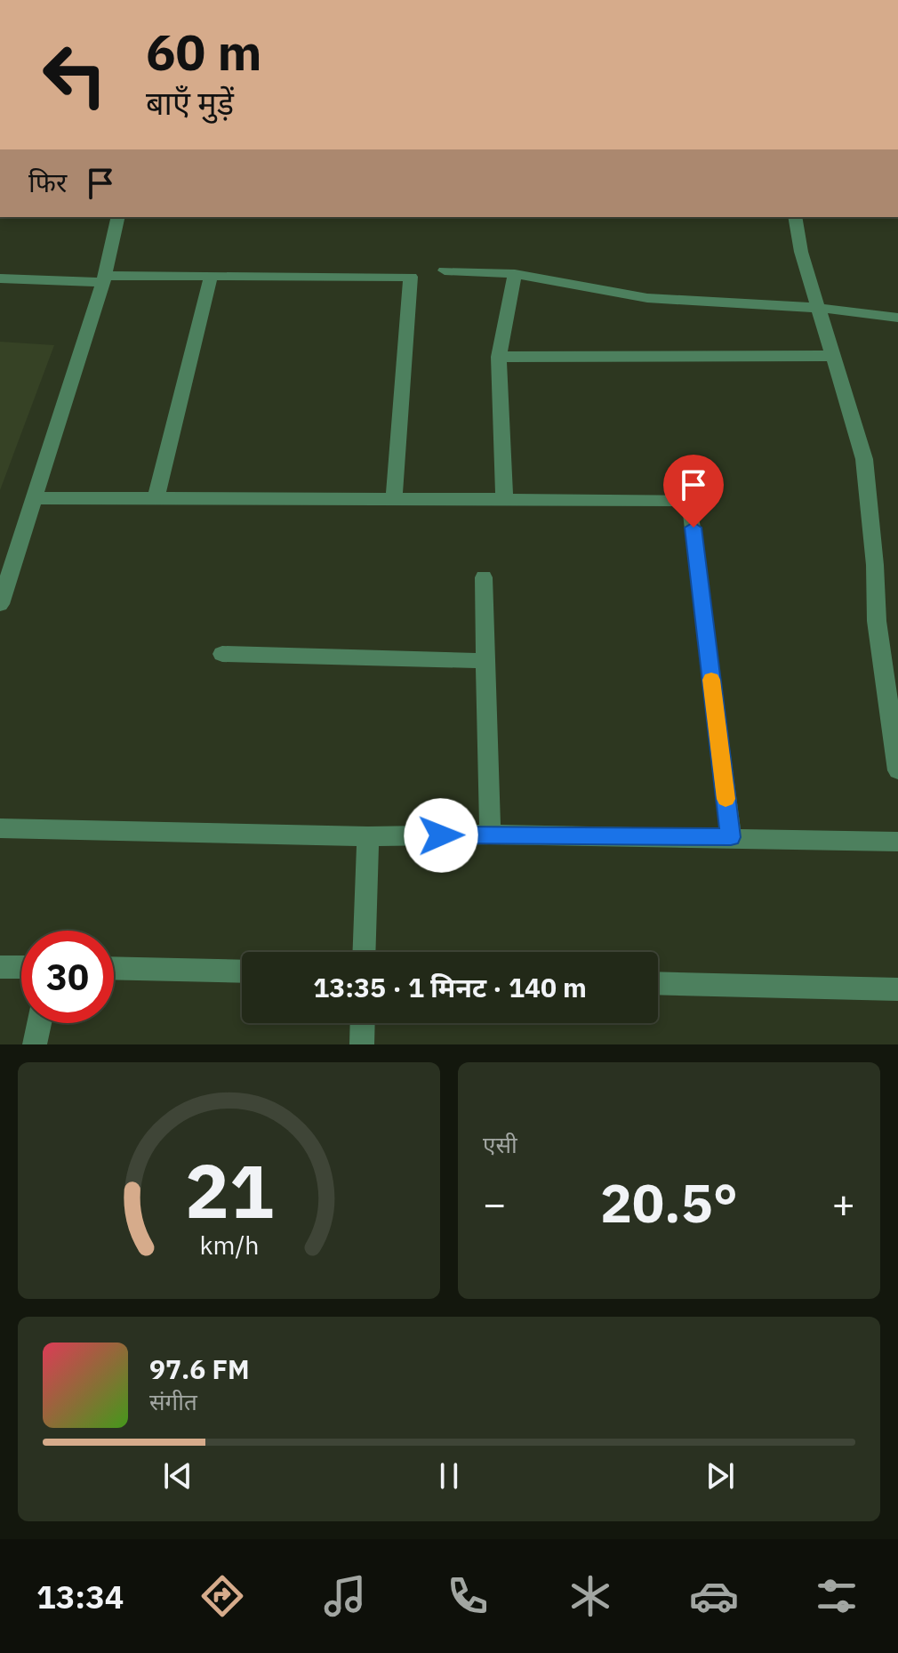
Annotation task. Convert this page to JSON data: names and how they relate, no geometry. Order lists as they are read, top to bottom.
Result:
{
  "page": {
    "turn": ["60 m", "बाएँ मुड़ें"],
    "then": "फिर",
    "limit": "30",
    "trip": "13:35 · 1 मिनट · 140 m",
    "tile": "एसी",
    "heat": ["−", "20.5°", "+"],
    "song": ["97.6 FM", "संगीत"],
    "tabs": "13:34",
    "gauge": ["21", "km/h"]
  }
}
